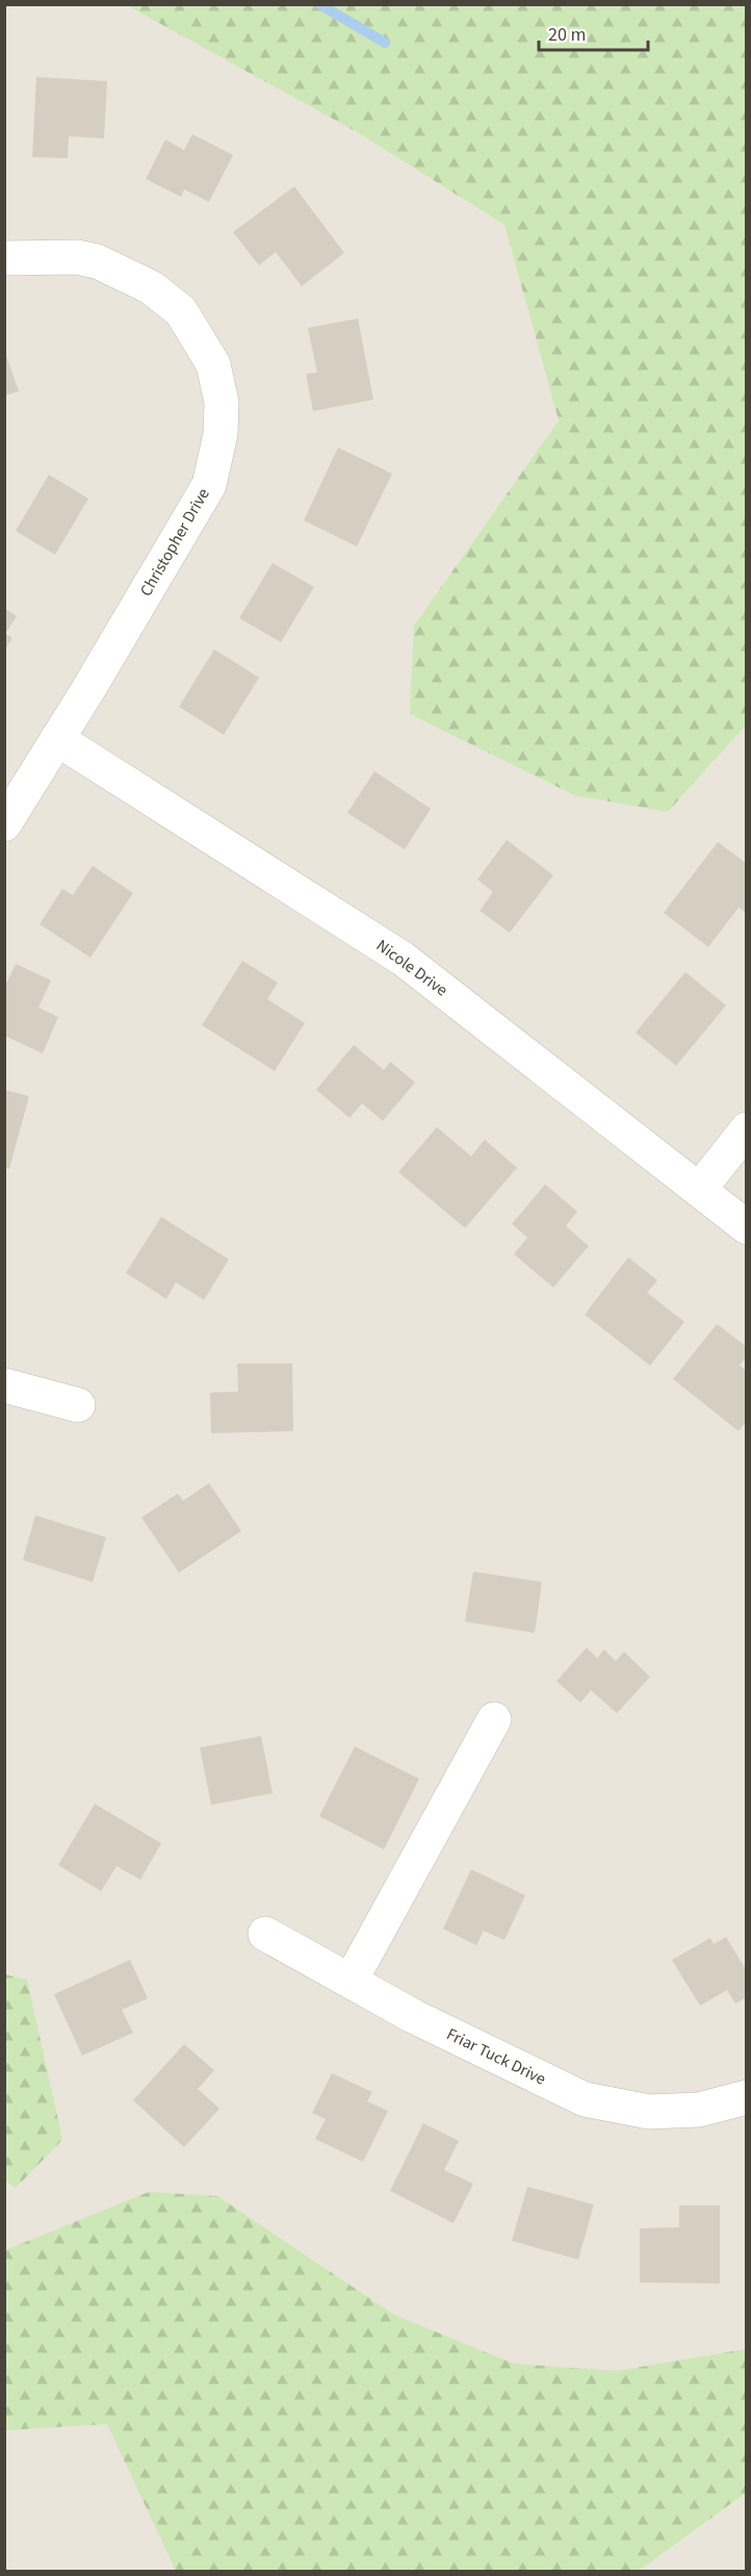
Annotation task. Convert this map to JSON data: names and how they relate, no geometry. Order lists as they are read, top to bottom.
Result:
{
  "streets": {
    "street": ["Christopher Drive", "Nicole Drive", "Friar Tuck Drive"]
  },
  "crossings": [
    ["Christopher Drive", "Nicole Drive"]
  ],
  "scale_bar": "20 m"
}
